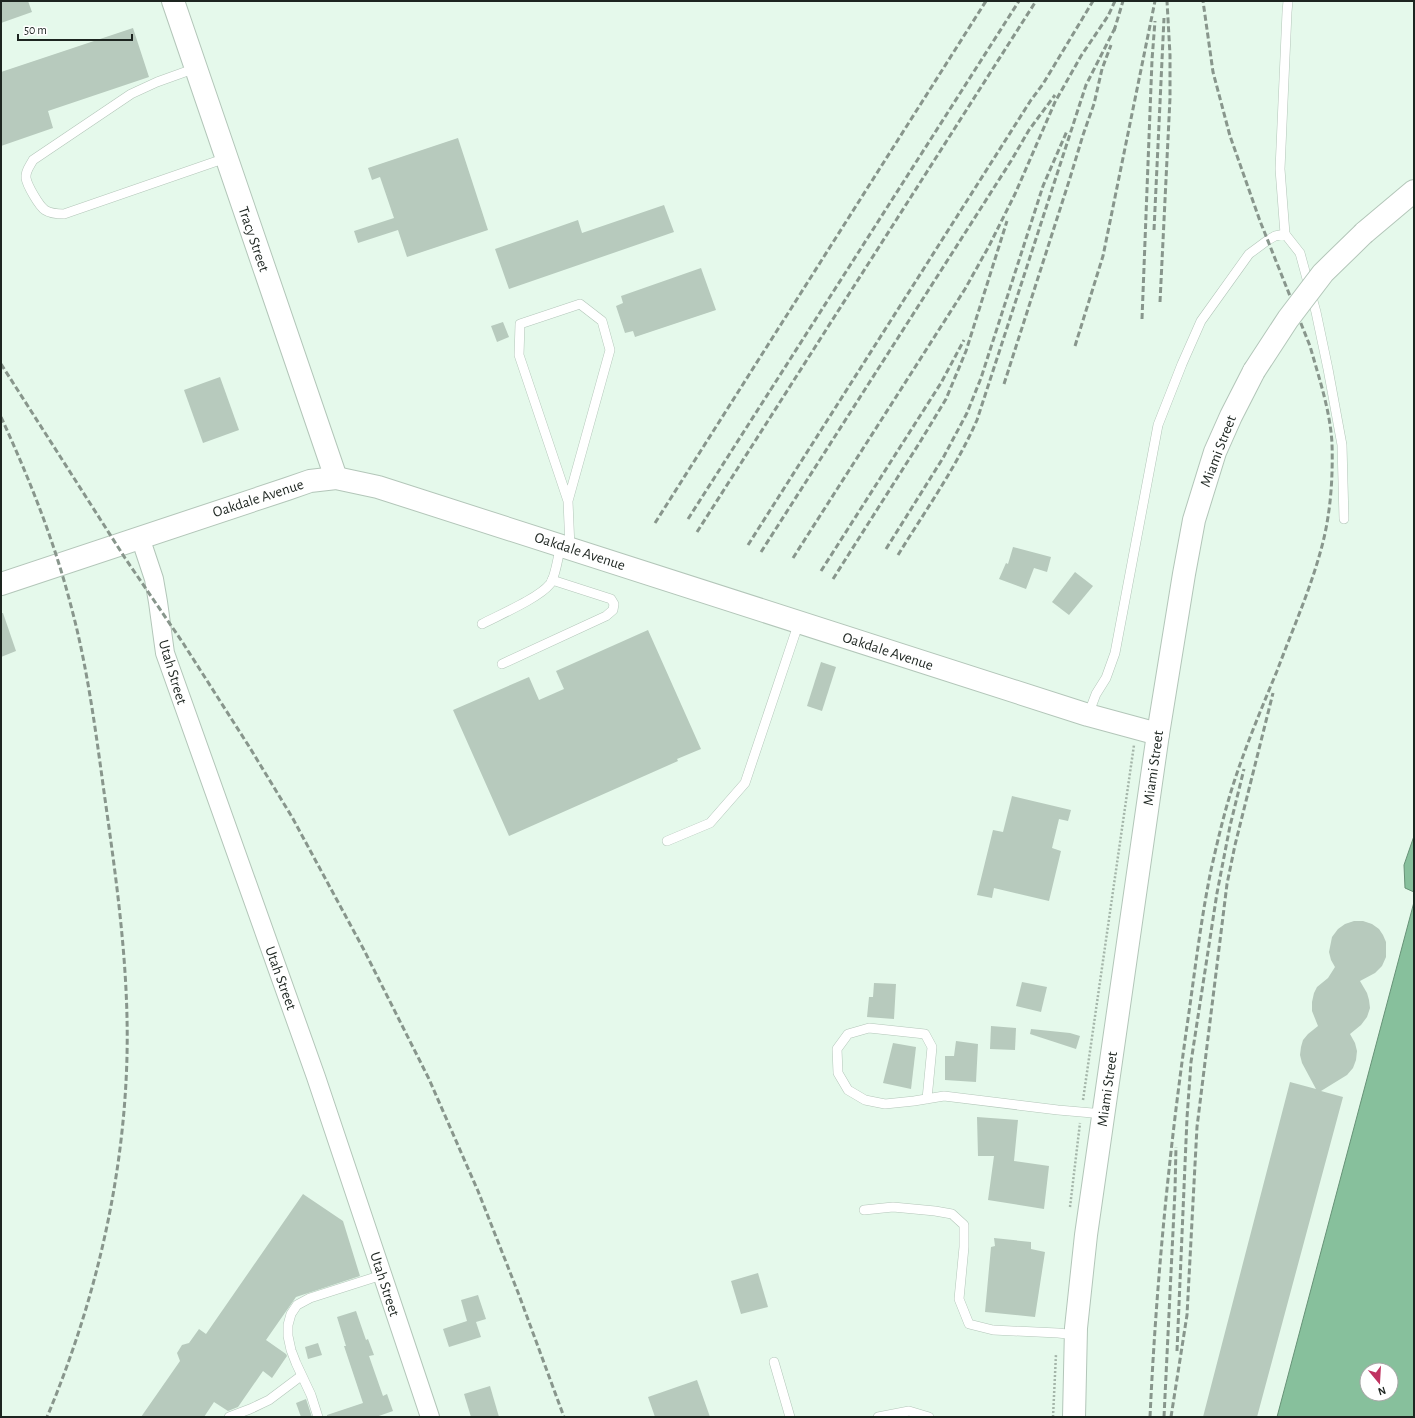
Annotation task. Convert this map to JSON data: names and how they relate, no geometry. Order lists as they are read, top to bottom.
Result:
{
  "streets": {
    "street": [
      "Tracy Street",
      "Miami Street",
      "Oakdale Avenue",
      "Utah Street"
    ]
  },
  "crossings": [
    ["Tracy Street", "Oakdale Avenue"],
    ["Miami Street", "Oakdale Avenue"],
    ["Oakdale Avenue", "Utah Street"]
  ],
  "scale_bar": "50 m",
  "north": "bottom"
}
